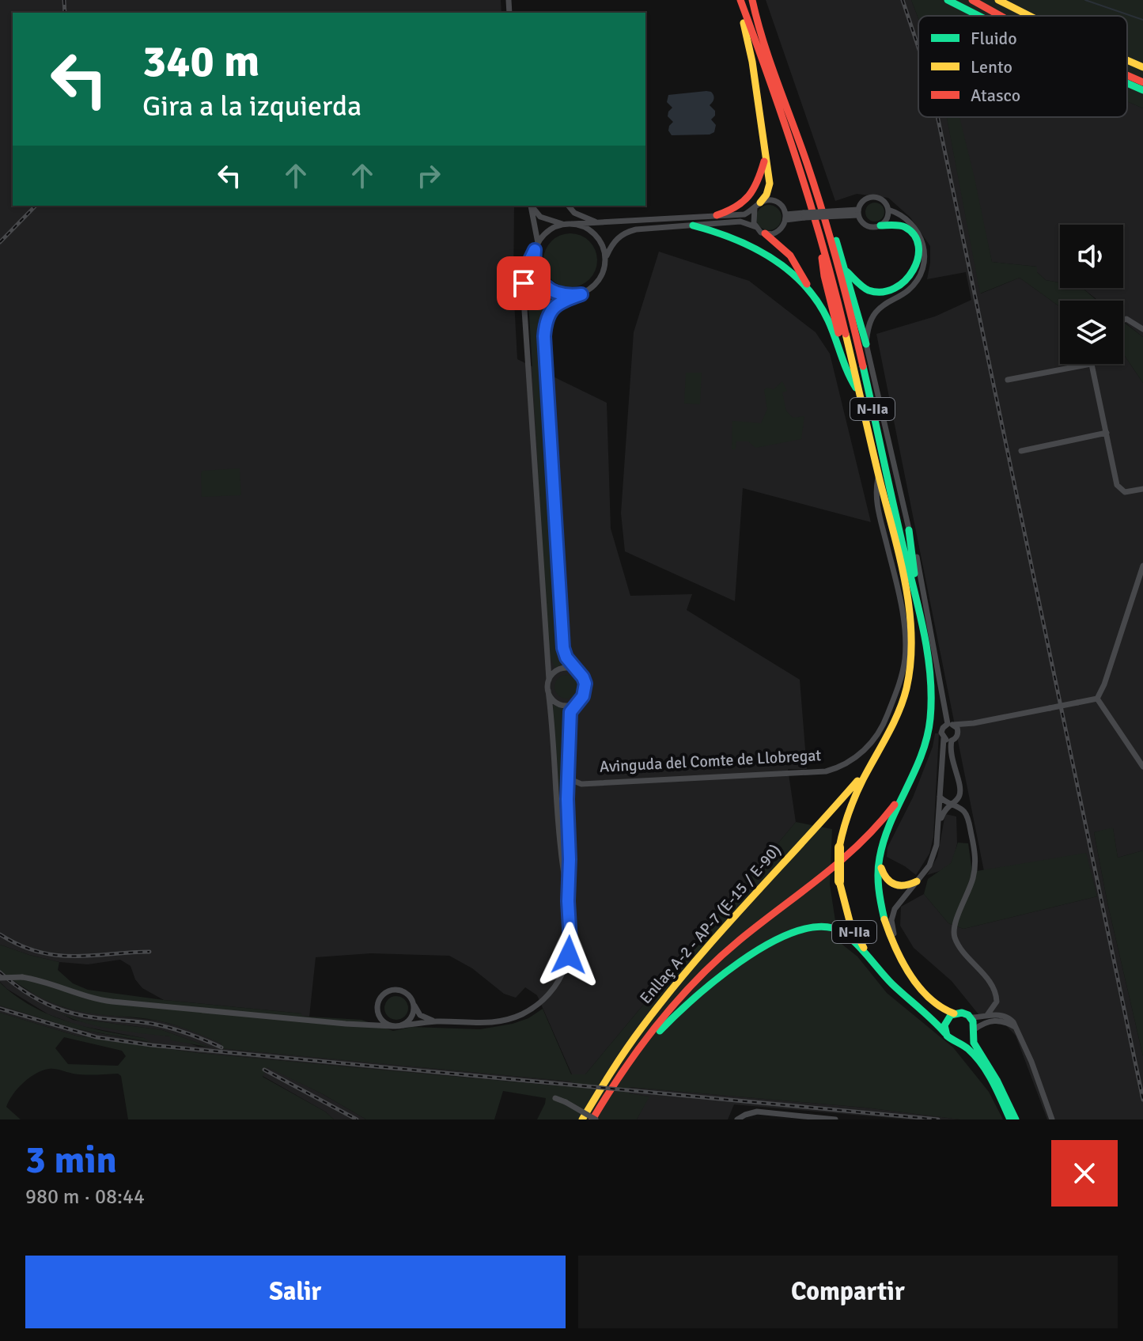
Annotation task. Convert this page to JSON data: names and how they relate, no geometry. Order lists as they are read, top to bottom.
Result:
{
  "streets": {
    "main road": ["N-IIa", "Enllaç A-2 - AP-7 (E-15 / E-90)"],
    "street": ["Avinguda del Comte de Llobregat"]
  },
  "crossings": [
    ["N-IIa", "Avinguda del Comte de Llobregat"],
    ["N-IIa", "Enllaç A-2 - AP-7 (E-15 / E-90)"]
  ],
  "legend": ["Fluido", "Lento", "Atasco"],
  "page": {
    "turn": ["340 m", "Gira a la izquierda"],
    "heading": ["3 min", "980 m · 08:44"],
    "buttons": ["Salir", "Compartir"]
  }
}
